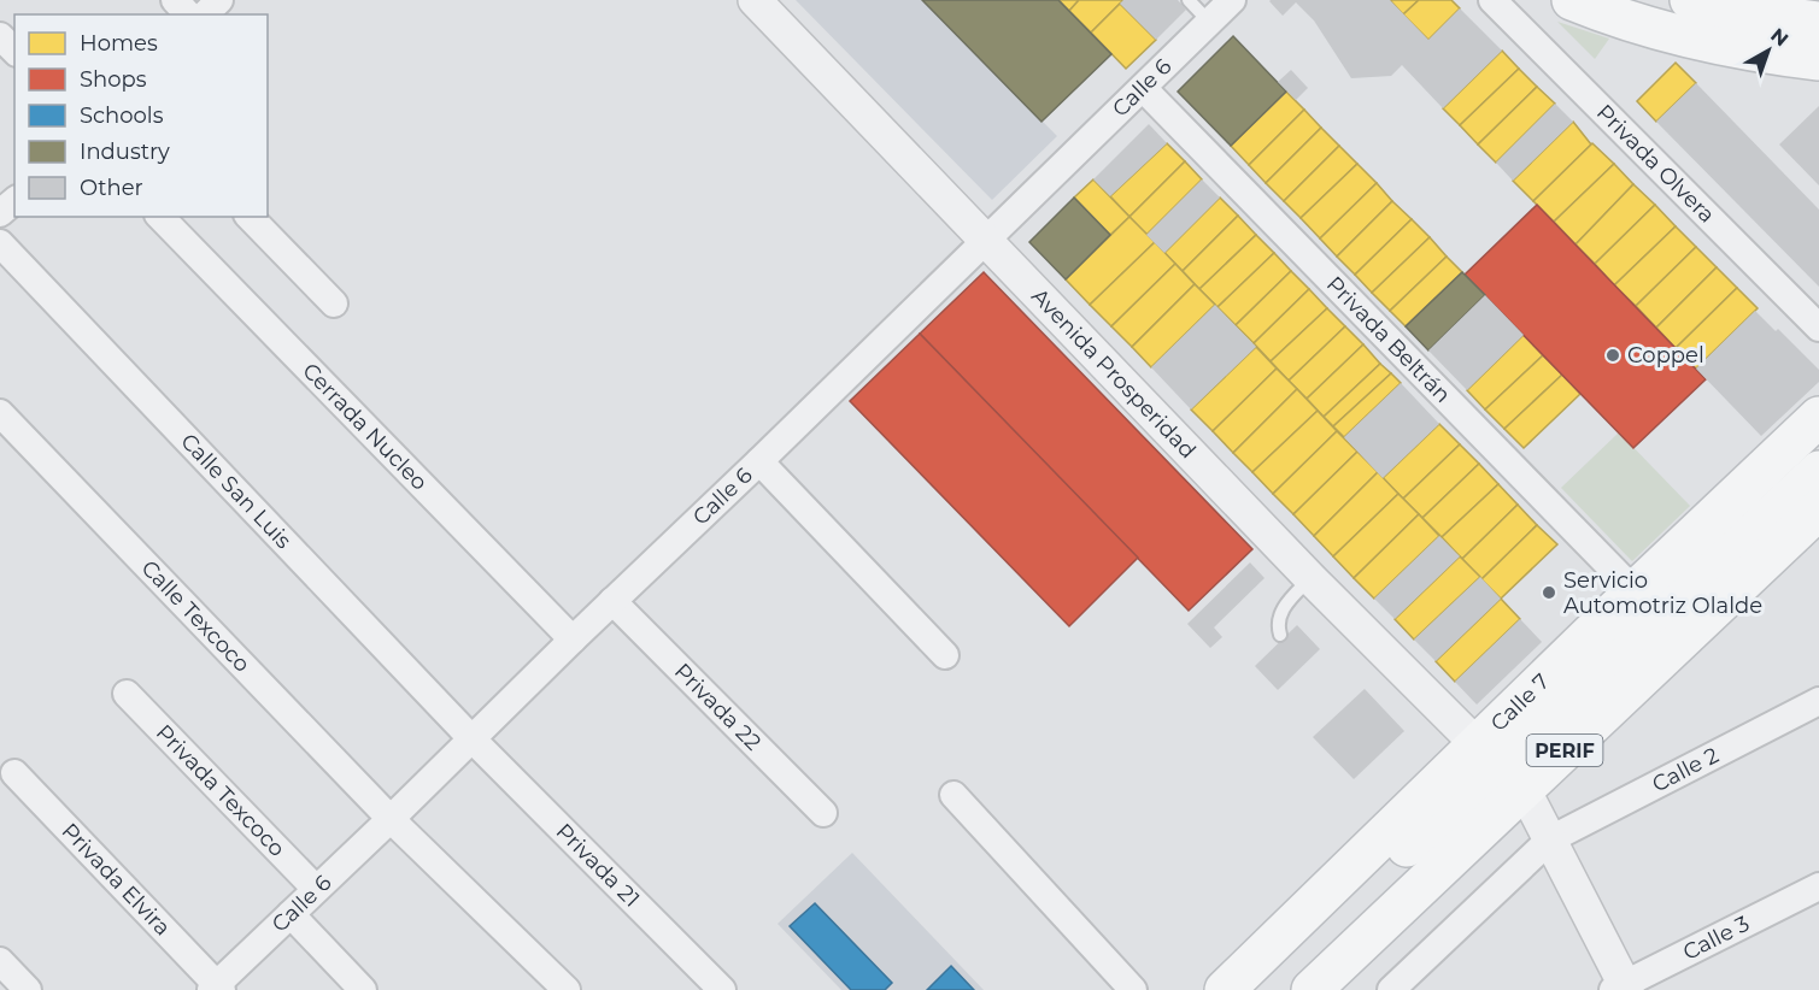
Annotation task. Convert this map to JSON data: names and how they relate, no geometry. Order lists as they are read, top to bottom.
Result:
{
  "streets": {
    "main road": ["Calle 7", "PERIF"],
    "street": [
      "Calle 6",
      "Privada Olvera",
      "Privada Beltrán",
      "Avenida Prosperidad",
      "Cerrada Nucleo",
      "Calle San Luis",
      "Calle Texcoco",
      "Privada 22",
      "Calle 2",
      "Privada Texcoco",
      "Privada 21",
      "Privada Elvira",
      "Calle 3"
    ]
  },
  "crossings": [
    ["Calle 6", "Privada Beltrán"],
    ["Calle 6", "Avenida Prosperidad"],
    ["Calle 6", "Cerrada Nucleo"],
    ["Calle 6", "Calle San Luis"],
    ["Calle 6", "Calle Texcoco"],
    ["Calle 6", "Privada 22"],
    ["Calle 6", "Privada Texcoco"],
    ["Calle 6", "Privada 21"],
    ["Calle 6", "Privada Elvira"],
    ["Privada Beltrán", "Calle 7"],
    ["Avenida Prosperidad", "Calle 7"],
    ["Calle San Luis", "Privada 21"]
  ],
  "places": ["Coppel", "Servicio Automotriz Olalde"],
  "legend": [
    "Homes",
    "Shops",
    "Schools",
    "Industry",
    "Other"
  ],
  "north": "top right"
}
